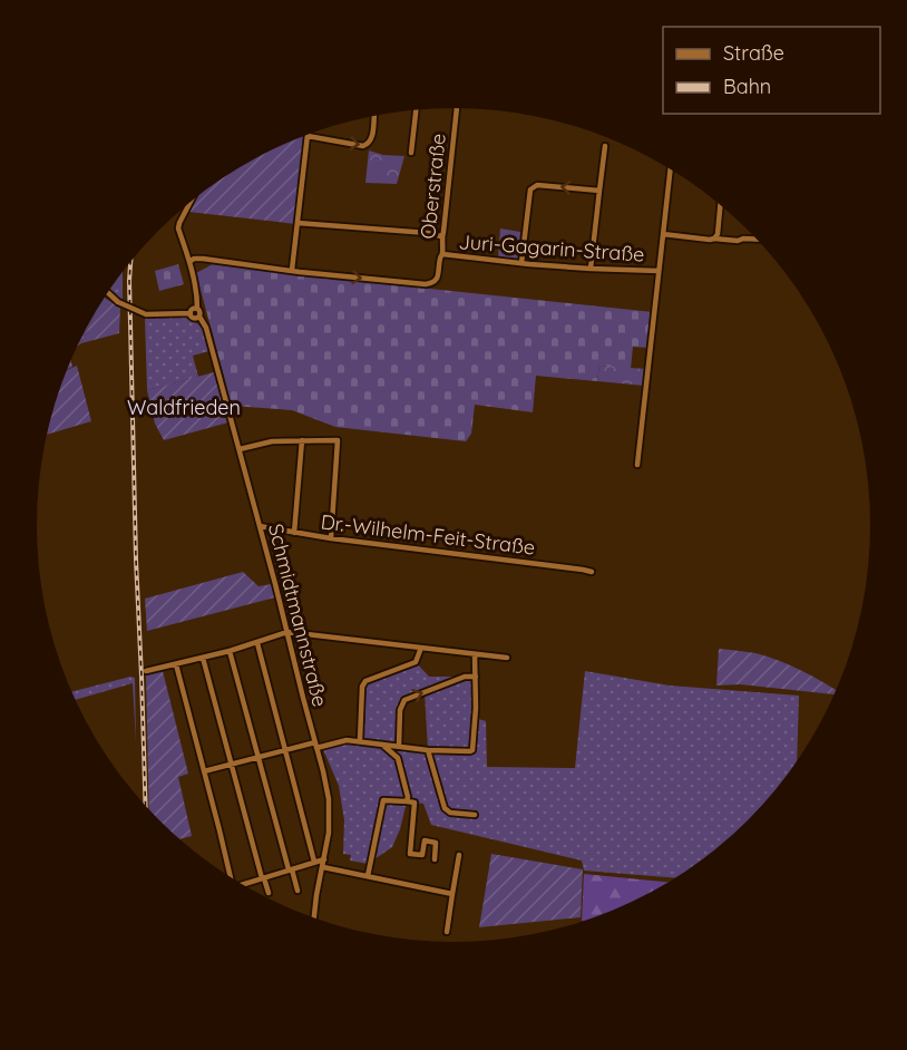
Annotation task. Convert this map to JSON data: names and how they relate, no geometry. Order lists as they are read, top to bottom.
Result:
{
  "streets": {
    "street": [
      "Oberstraße",
      "Juri-Gagarin-Straße",
      "Dr.-Wilhelm-Feit-Straße",
      "Schmidtmannstraße"
    ]
  },
  "crossings": [
    ["Oberstraße", "Juri-Gagarin-Straße"],
    ["Dr.-Wilhelm-Feit-Straße", "Schmidtmannstraße"]
  ],
  "one_way": ["Oberstraße"],
  "parks": ["Waldfrieden"],
  "legend": ["Straße", "Bahn"]
}
